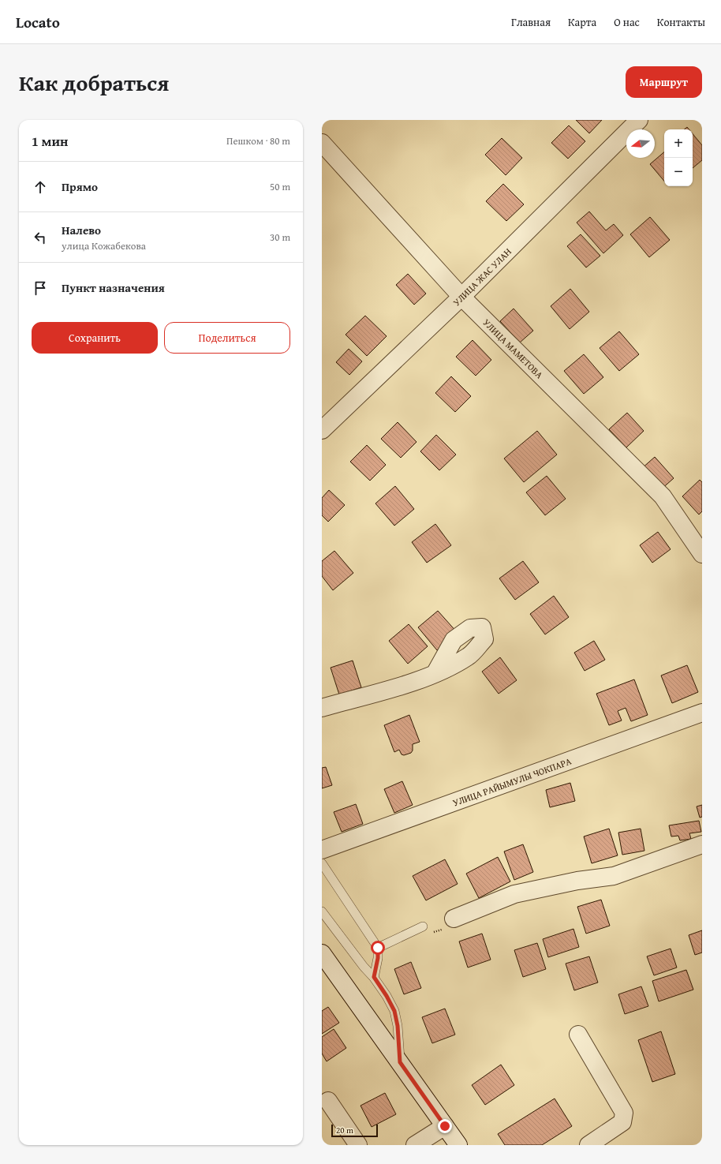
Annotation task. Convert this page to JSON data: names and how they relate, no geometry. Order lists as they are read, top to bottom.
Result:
{
  "streets": {
    "street": ["УЛИЦА ЖАС УЛАН", "УЛИЦА МАМЕТОВА", "УЛИЦА РАЙЫМУЛЫ ЧОКПАРА"]
  },
  "crossings": [
    ["УЛИЦА ЖАС УЛАН", "УЛИЦА МАМЕТОВА"]
  ],
  "scale_bar": "20 m",
  "north": "left",
  "page": {
    "header": "Locato",
    "nav": [
      "Главная",
      "Карта",
      "О нас",
      "Контакты"
    ],
    "title": "Как добраться",
    "buttons": [
      "Маршрут",
      ["Сохранить", "Поделиться"]
    ],
    "heading": ["1 мин", "Пешком · 80 m"],
    "map_buttons": ["+", "−"],
    "list": [
      ["Прямо", "50 m"],
      ["Налево", "улица Кожабекова", "30 m"],
      "Пункт назначения"
    ],
    "scale": "20 m"
  }
}
